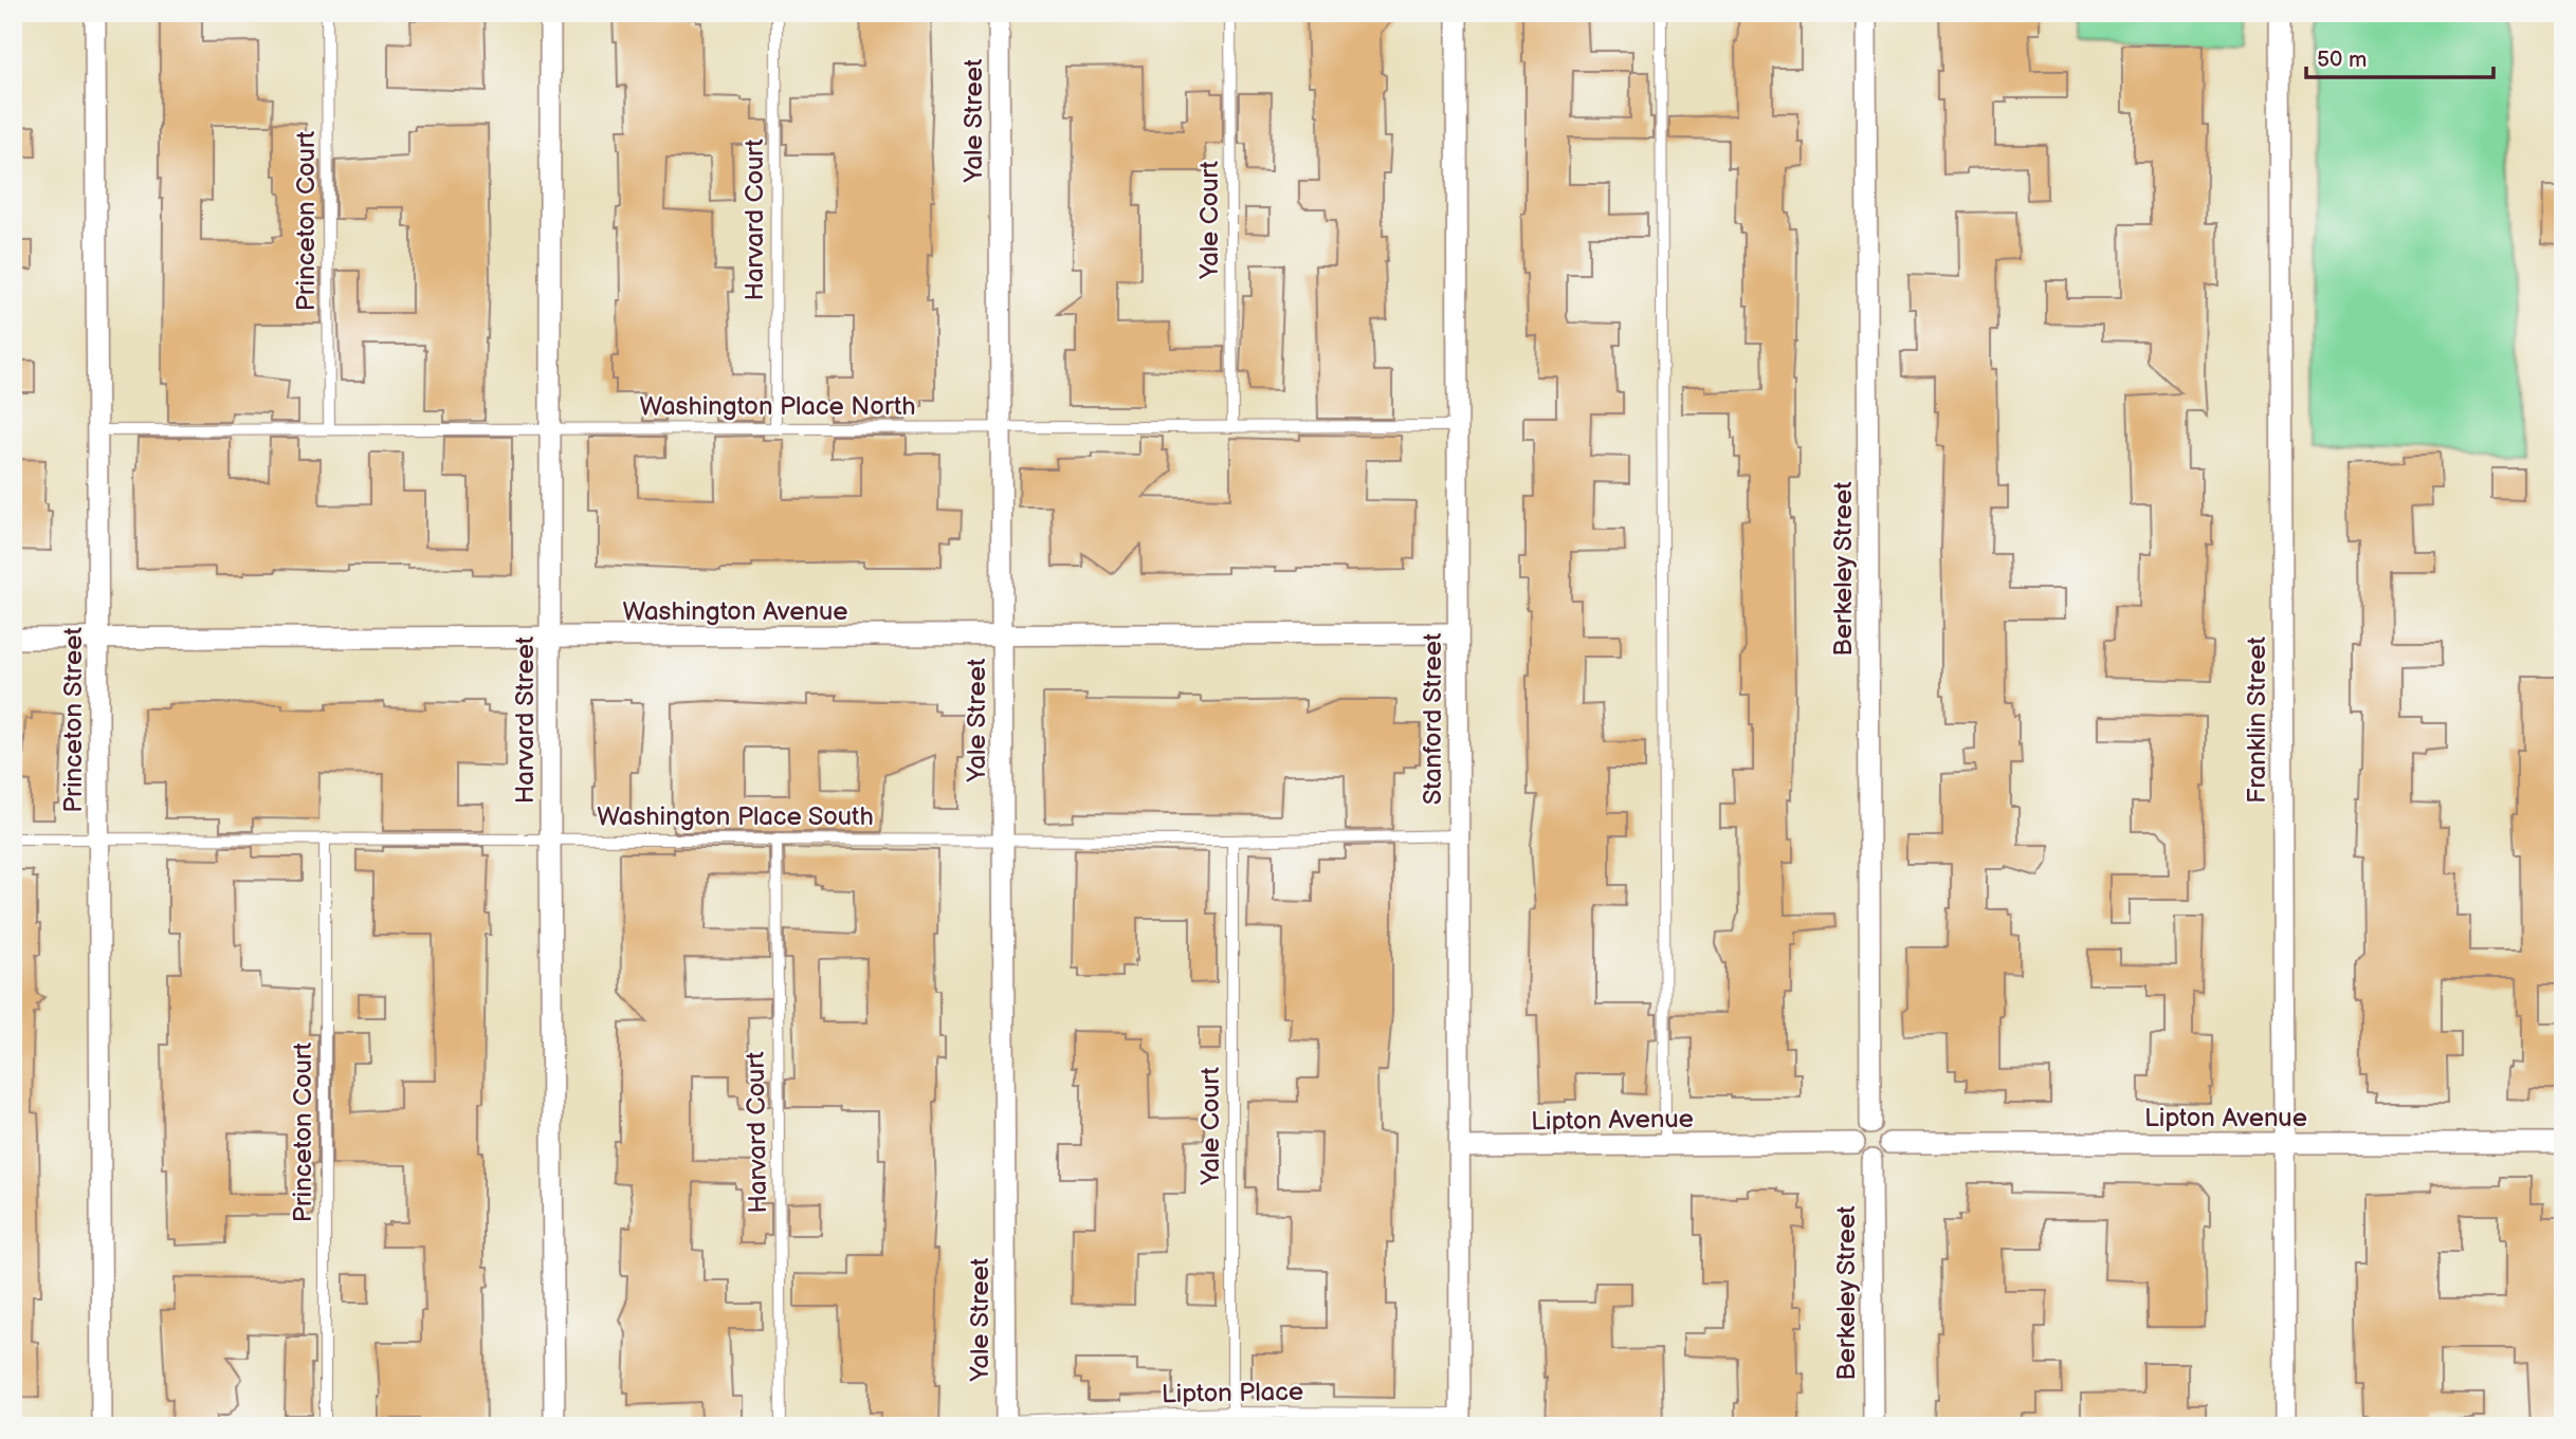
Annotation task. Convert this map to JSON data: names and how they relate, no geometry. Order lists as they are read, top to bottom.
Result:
{
  "streets": {
    "street": [
      "Yale Street",
      "Berkeley Street",
      "Washington Avenue",
      "Stanford Street",
      "Princeton Street",
      "Harvard Street",
      "Franklin Street",
      "Lipton Avenue"
    ],
    "lane": [
      "Harvard Court",
      "Yale Court",
      "Princeton Court",
      "Washington Place North",
      "Washington Place South",
      "Lipton Place"
    ]
  },
  "crossings": [
    ["Yale Street", "Washington Place North"],
    ["Yale Street", "Washington Avenue"],
    ["Yale Street", "Washington Place South"],
    ["Yale Street", "Lipton Place"],
    ["Harvard Court", "Washington Place North"],
    ["Harvard Court", "Washington Place South"],
    ["Yale Court", "Washington Place North"],
    ["Yale Court", "Washington Place South"],
    ["Yale Court", "Lipton Place"],
    ["Princeton Court", "Washington Place North"],
    ["Princeton Court", "Washington Place South"],
    ["Washington Place North", "Stanford Street"],
    ["Washington Place North", "Princeton Street"],
    ["Washington Place North", "Harvard Street"],
    ["Berkeley Street", "Lipton Avenue"],
    ["Washington Avenue", "Stanford Street"],
    ["Washington Avenue", "Princeton Street"],
    ["Washington Avenue", "Harvard Street"],
    ["Stanford Street", "Washington Place South"],
    ["Stanford Street", "Lipton Avenue"],
    ["Stanford Street", "Lipton Place"],
    ["Princeton Street", "Washington Place South"],
    ["Harvard Street", "Washington Place South"],
    ["Franklin Street", "Lipton Avenue"]
  ],
  "scale_bar": "50 m"
}
